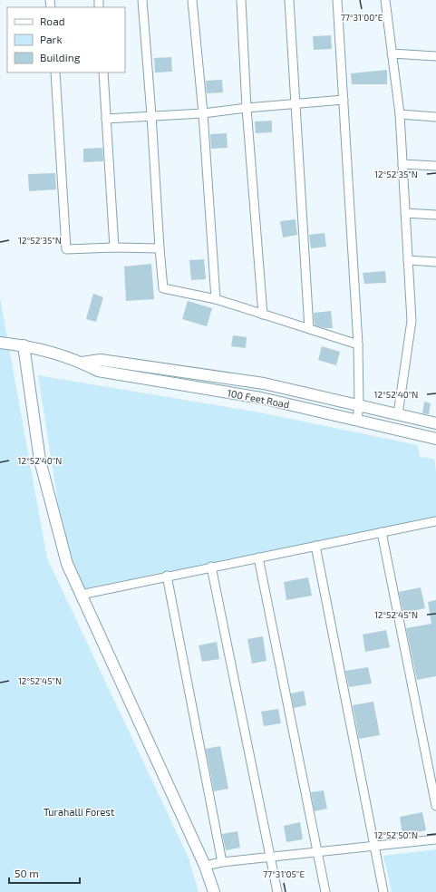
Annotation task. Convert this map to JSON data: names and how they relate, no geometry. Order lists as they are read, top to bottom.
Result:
{
  "streets": {
    "main road": ["100 Feet Road"]
  },
  "parks": ["Turahalli Forest"],
  "legend": ["Road", "Park", "Building"],
  "scale_bar": "50 m",
  "coordinates": [
    "77°31'00\"E",
    "12°52'35\"N",
    "12°52'40\"N",
    "12°52'45\"N",
    "12°52'50\"N",
    "77°31'05\"E"
  ]
}
